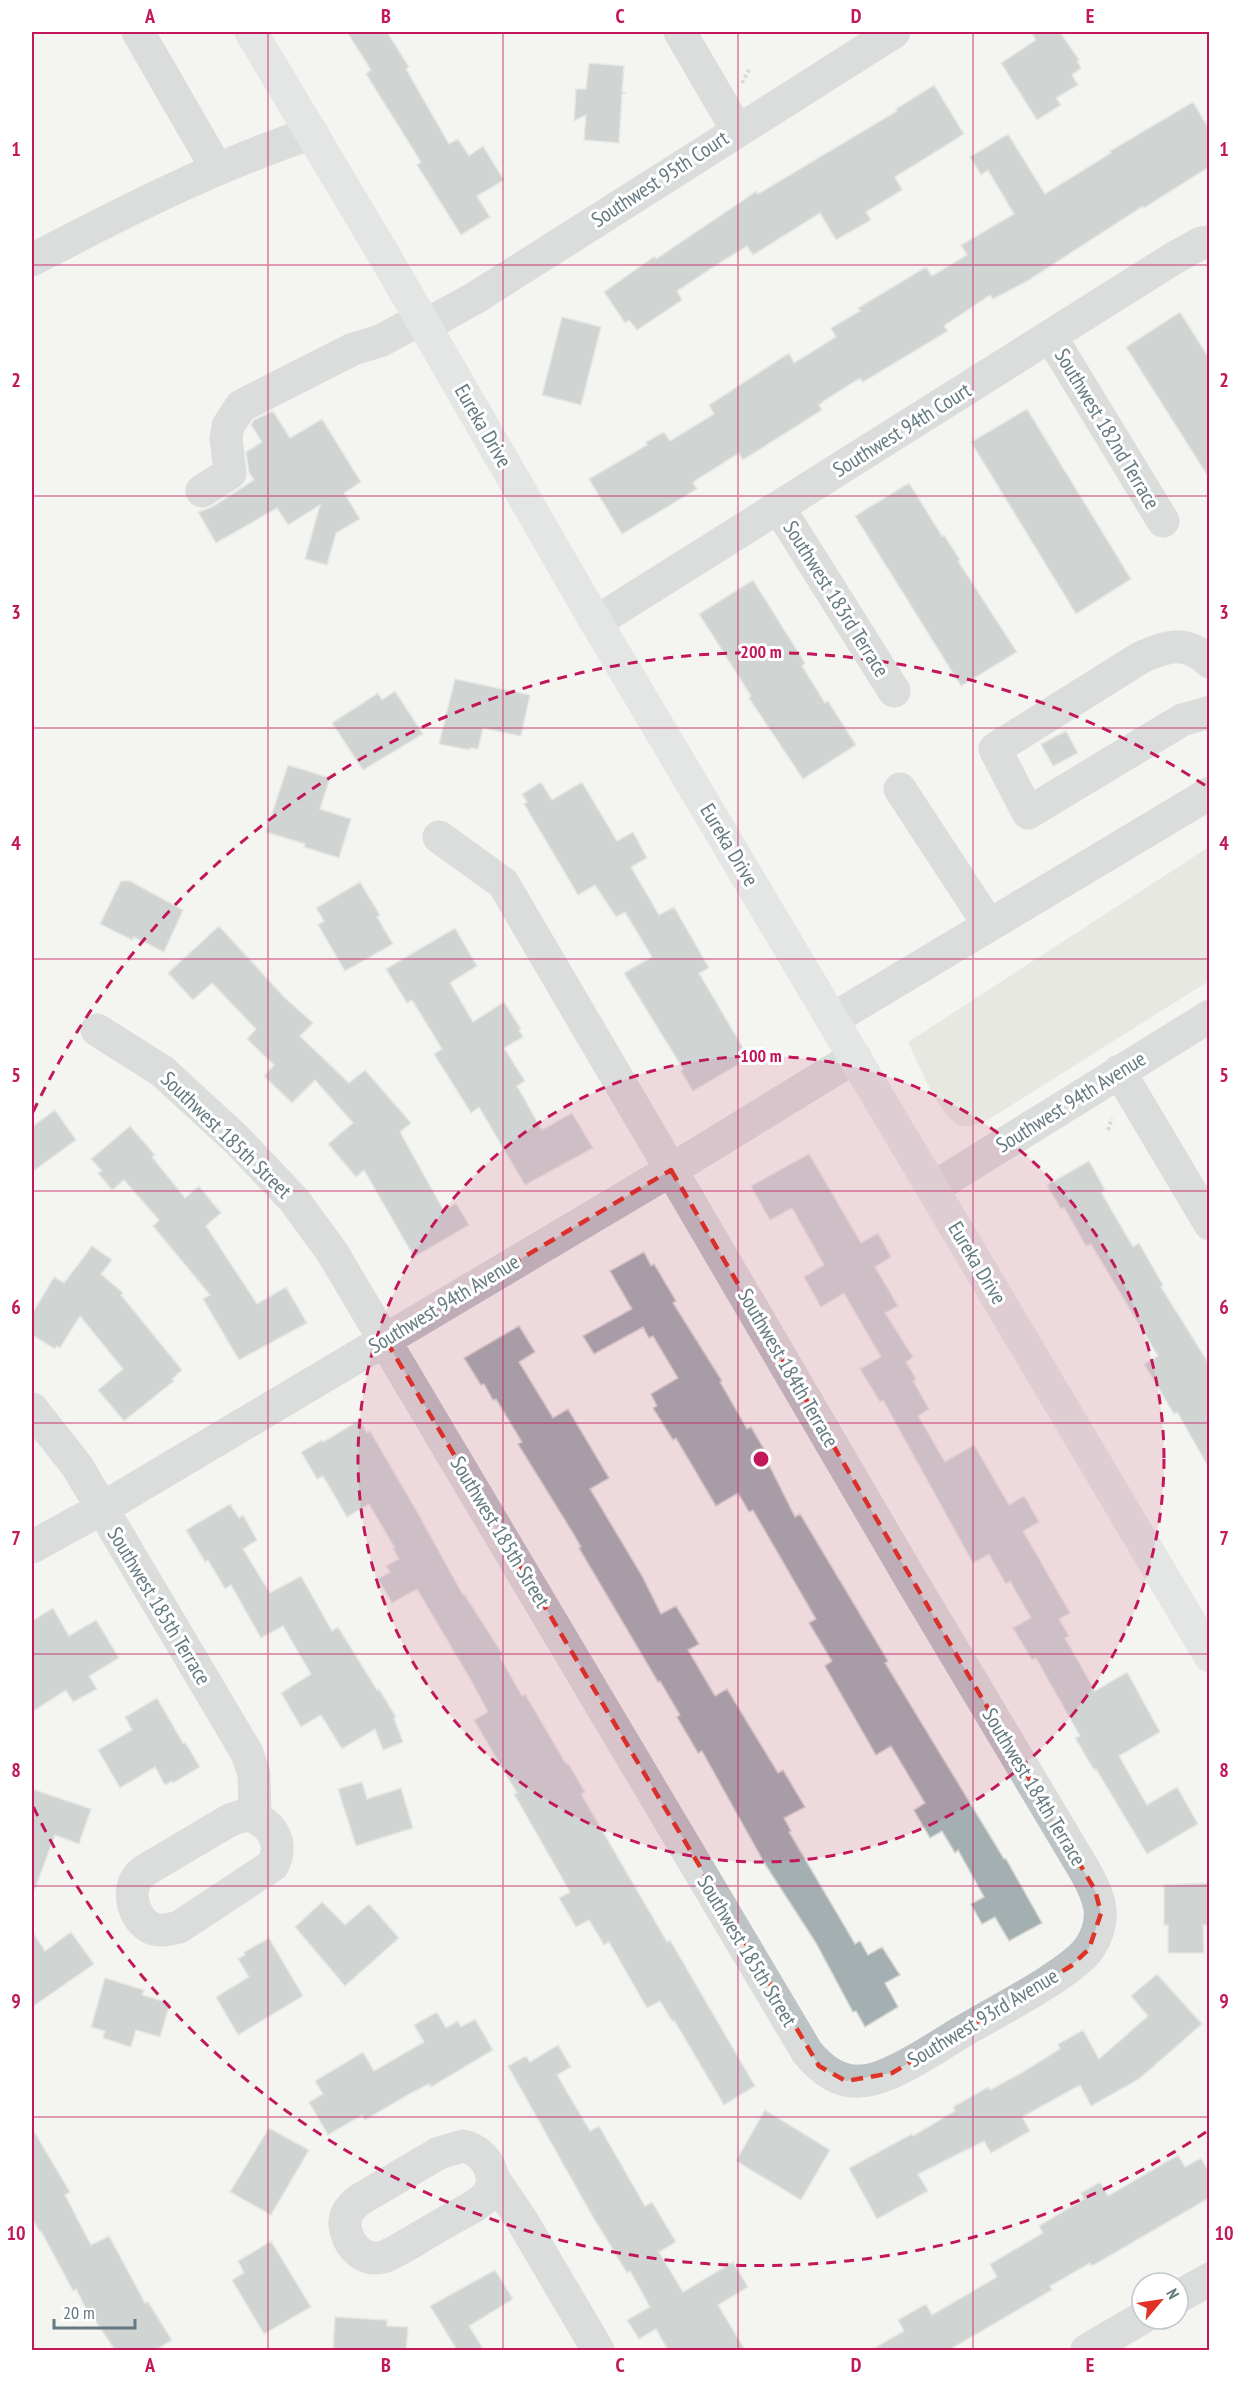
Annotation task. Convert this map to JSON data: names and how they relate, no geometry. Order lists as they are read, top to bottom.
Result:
{
  "streets": {
    "main road": ["Eureka Drive"],
    "street": [
      "Southwest 95th Court",
      "Southwest 182nd Terrace",
      "Southwest 94th Court",
      "Southwest 183rd Terrace",
      "Southwest 94th Avenue",
      "Southwest 185th Street",
      "Southwest 184th Terrace",
      "Southwest 185th Terrace",
      "Southwest 93rd Avenue"
    ]
  },
  "crossings": [
    ["Southwest 95th Court", "Eureka Drive"],
    ["Eureka Drive", "Southwest 94th Court"],
    ["Eureka Drive", "Southwest 94th Avenue"],
    ["Southwest 182nd Terrace", "Southwest 94th Court"],
    ["Southwest 94th Court", "Southwest 183rd Terrace"],
    ["Southwest 94th Avenue", "Southwest 185th Street"],
    ["Southwest 94th Avenue", "Southwest 184th Terrace"],
    ["Southwest 94th Avenue", "Southwest 185th Terrace"],
    ["Southwest 185th Street", "Southwest 93rd Avenue"],
    ["Southwest 184th Terrace", "Southwest 93rd Avenue"]
  ],
  "scale_bar": "20 m",
  "north": "top right",
  "grid": {
    "columns": [
      "A",
      "B",
      "C",
      "D",
      "E"
    ],
    "rows": [
      "1",
      "2",
      "3",
      "4",
      "5",
      "6",
      "7",
      "8",
      "9",
      "10"
    ]
  },
  "rings": ["200 m", "100 m"]
}
